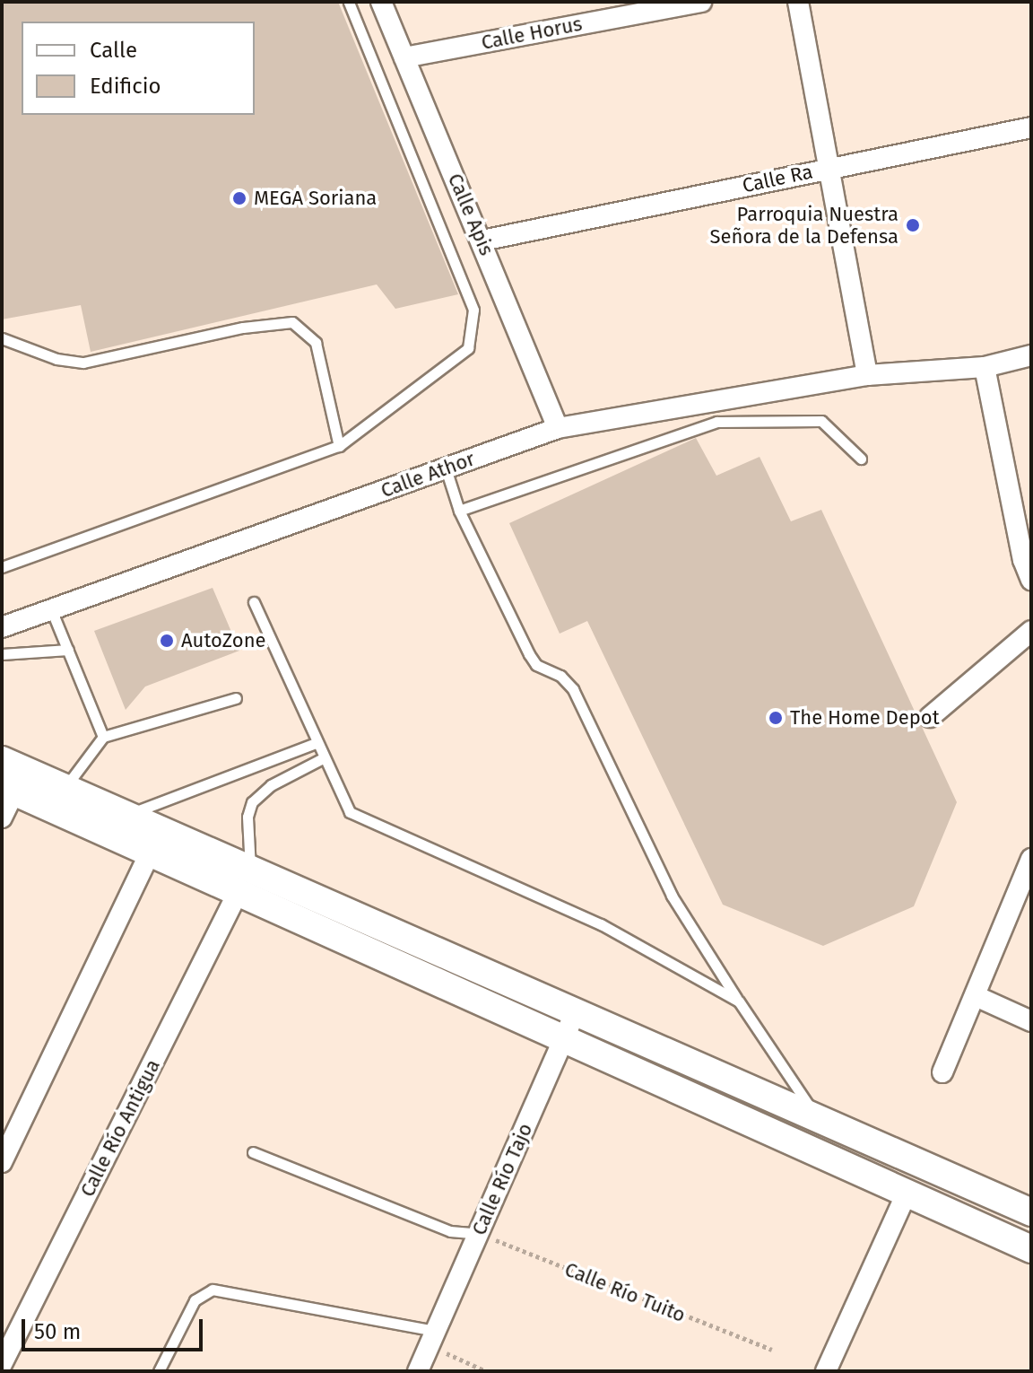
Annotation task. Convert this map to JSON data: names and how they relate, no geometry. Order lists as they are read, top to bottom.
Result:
{
  "streets": {
    "street": [
      "Calle Horus",
      "Calle Ra",
      "Calle Apis",
      "Calle Athor",
      "Calle Río Antigua",
      "Calle Río Tajo"
    ],
    "path": ["Calle Río Tuito"]
  },
  "crossings": [
    ["Calle Horus", "Calle Apis"],
    ["Calle Ra", "Calle Apis"],
    ["Calle Apis", "Calle Athor"],
    ["Calle Río Tajo", "Calle Río Tuito"]
  ],
  "places": [
    "MEGA Soriana",
    "Parroquia Nuestra Señora de la Defensa",
    "AutoZone",
    "The Home Depot"
  ],
  "legend": ["Calle", "Edificio"],
  "scale_bar": "50 m"
}
